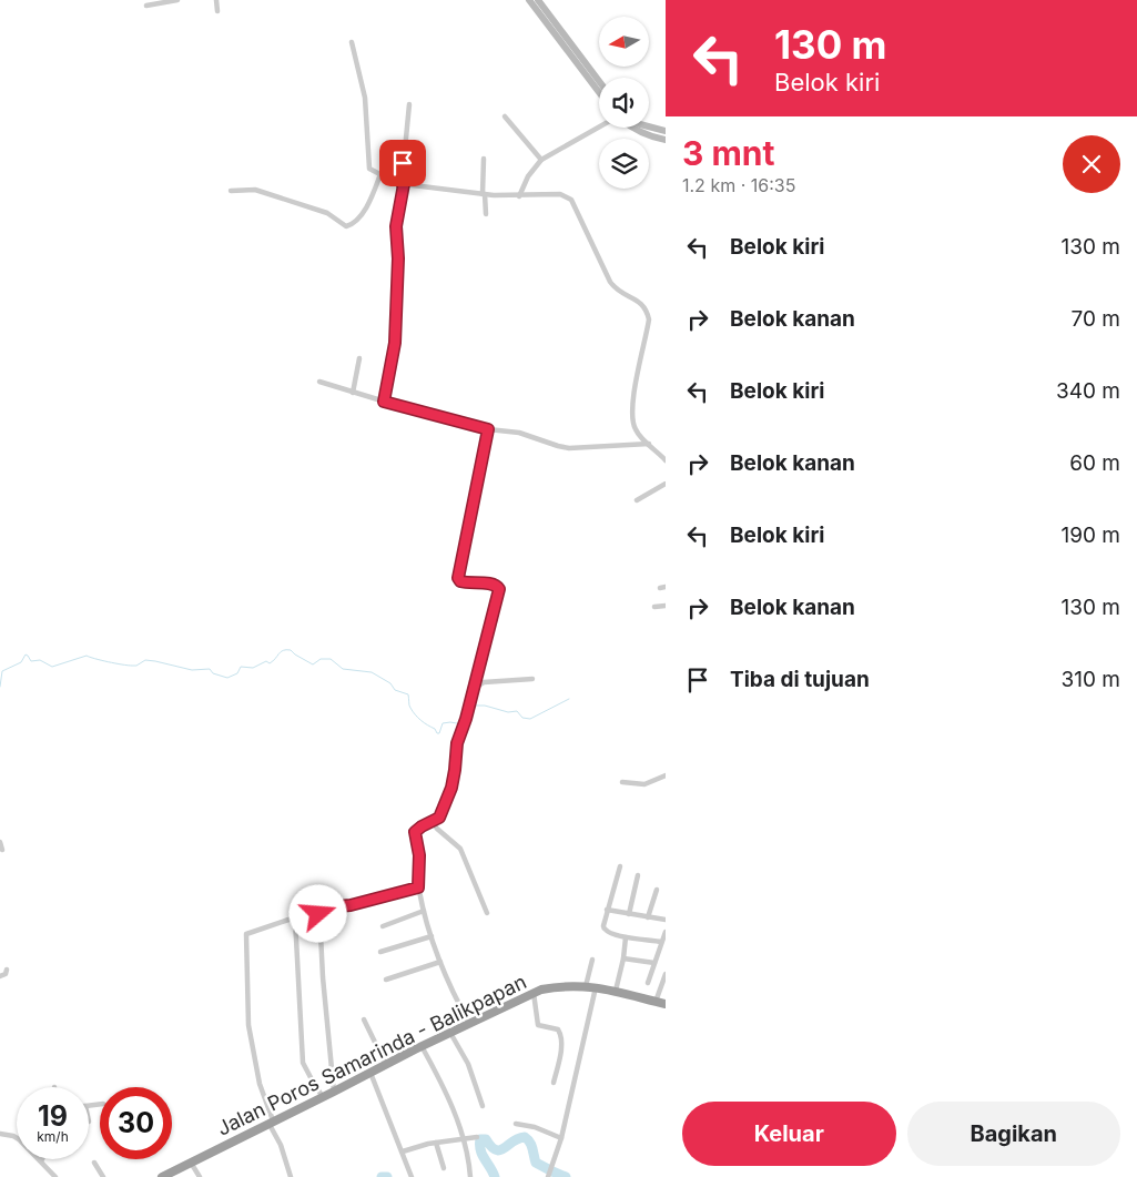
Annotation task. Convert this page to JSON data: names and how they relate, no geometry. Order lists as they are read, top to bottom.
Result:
{
  "streets": {
    "highway": ["Jalan Poros Samarinda - Balikpapan"]
  },
  "north": "left",
  "page": {
    "turn": ["130 m", "Belok kiri"],
    "heading": ["3 mnt", "1.2 km · 16:35"],
    "list": [
      {
        "name": "Belok kiri",
        "value": "130 m"
      },
      {
        "name": "Belok kanan",
        "value": "70 m"
      },
      {
        "name": "Belok kiri",
        "value": "340 m"
      },
      {
        "name": "Belok kanan",
        "value": "60 m"
      },
      {
        "name": "Belok kiri",
        "value": "190 m"
      },
      {
        "name": "Belok kanan",
        "value": "130 m"
      },
      {
        "name": "Tiba di tujuan",
        "value": "310 m"
      }
    ],
    "speed": "19 km/h",
    "limit": "30",
    "buttons": ["Keluar", "Bagikan"]
  }
}
